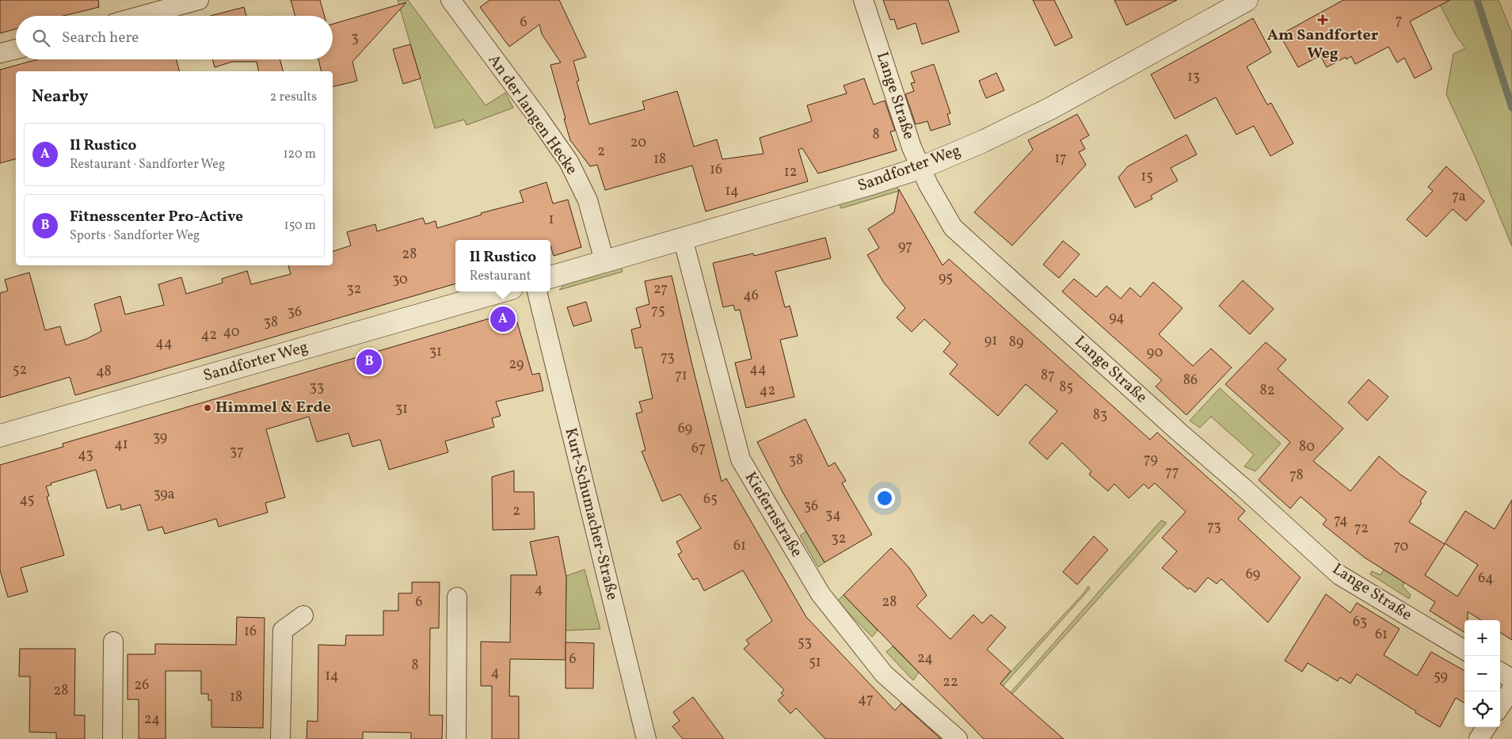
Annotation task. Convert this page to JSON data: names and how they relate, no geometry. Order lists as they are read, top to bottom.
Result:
{
  "streets": {
    "street": [
      "Lange Straße",
      "An der langen Hecke",
      "Sandforter Weg",
      "Kurt-Schumacher-Straße",
      "Kiefernstraße"
    ]
  },
  "crossings": [
    ["Lange Straße", "Sandforter Weg"],
    ["An der langen Hecke", "Sandforter Weg"],
    ["Sandforter Weg", "Kiefernstraße"]
  ],
  "places": {
    "health": ["Am Sandforter Weg"],
    "other": ["Himmel & Erde"]
  },
  "house_numbers": [
    "7",
    "6",
    "3",
    "13",
    "8",
    "20",
    "2",
    "17",
    "18",
    "16",
    "12",
    "15",
    "14",
    "7a",
    "1",
    "97",
    "28",
    "95",
    "30",
    "32",
    "27",
    "46",
    "75",
    "36",
    "94",
    "38",
    "40",
    "42",
    "91",
    "89",
    "44",
    "31",
    "90",
    "73",
    "29",
    "44",
    "52",
    "48",
    "71",
    "87",
    "86",
    "33",
    "85",
    "42",
    "82",
    "31",
    "83",
    "69",
    "39",
    "41",
    "80",
    "67",
    "37",
    "43",
    "79",
    "38",
    "77",
    "78",
    "39a",
    "65",
    "45",
    "36",
    "2",
    "34",
    "74",
    "73",
    "72",
    "32",
    "61",
    "70",
    "69",
    "64",
    "4",
    "6",
    "28",
    "63",
    "16",
    "61",
    "53",
    "24",
    "6",
    "51",
    "8",
    "4",
    "14",
    "59",
    "22",
    "26",
    "28",
    "18",
    "47",
    "24"
  ],
  "page": {
    "search": "Search here",
    "heading": ["Nearby", "2 results"],
    "list": [
      {
        "mark": "A",
        "name": "Il Rustico",
        "note": "Restaurant · Sandforter Weg",
        "value": "120 m"
      },
      {
        "mark": "B",
        "name": "Fitnesscenter Pro-Active",
        "note": "Sports · Sandforter Weg",
        "value": "150 m"
      }
    ],
    "popup": ["Il Rustico", "Restaurant"],
    "pins": ["A", "B"],
    "map_buttons": ["+", "−"]
  }
}
